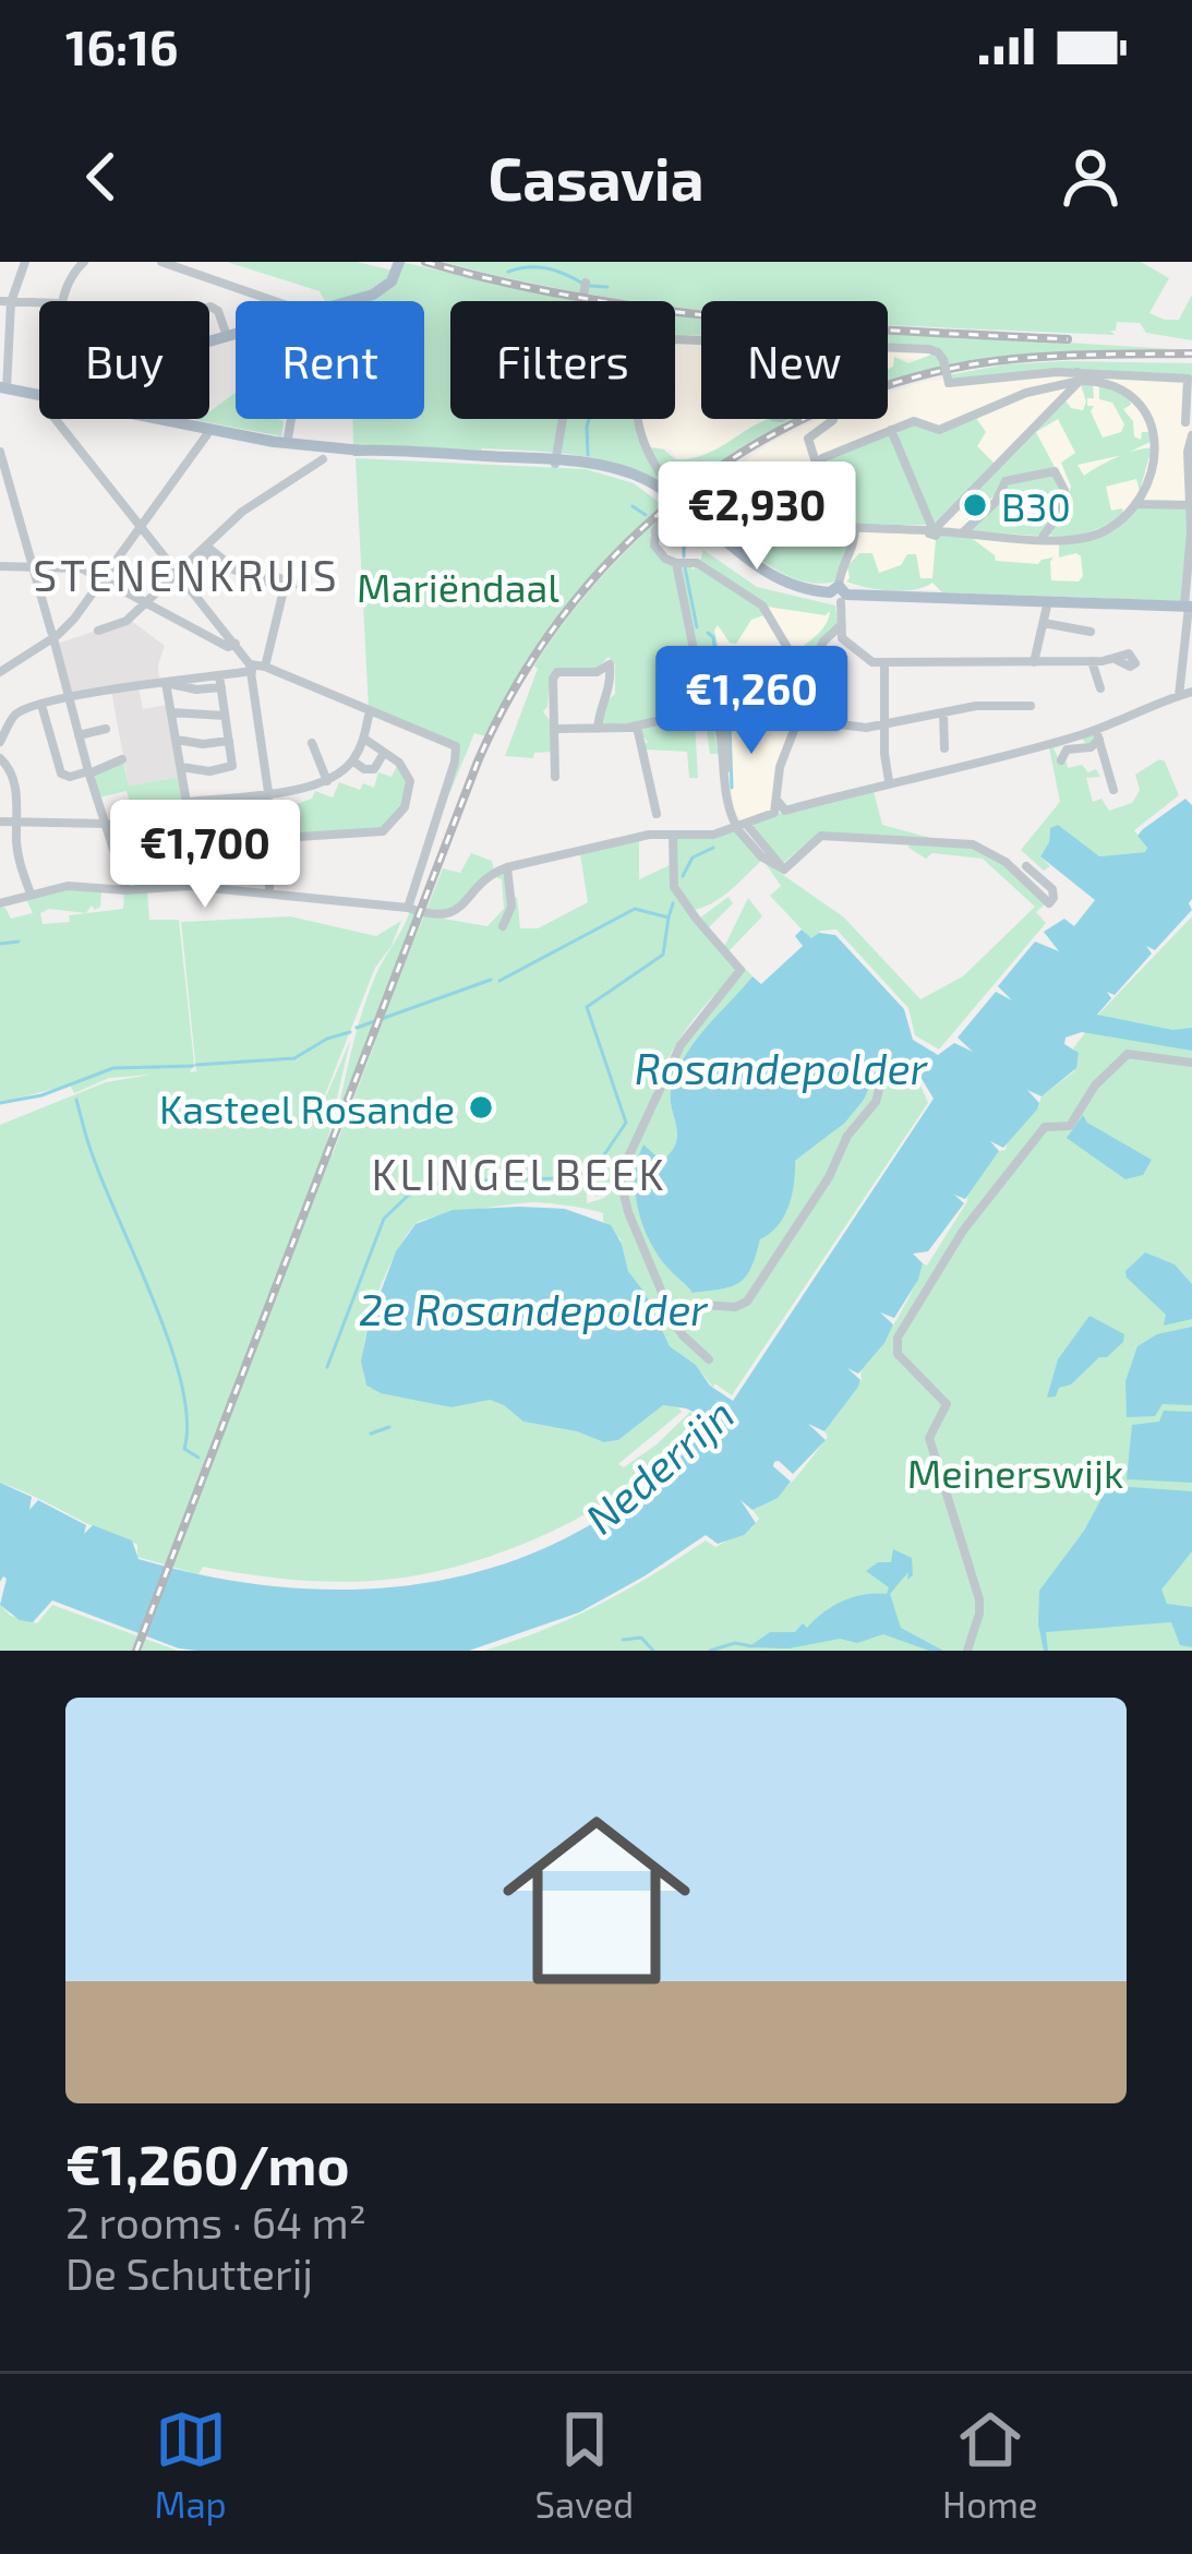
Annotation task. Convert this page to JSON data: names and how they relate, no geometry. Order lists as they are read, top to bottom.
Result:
{
  "districts": ["STENENKRUIS", "KLINGELBEEK"],
  "water": ["Rosandepolder", "2e Rosandepolder", "Nederrijn"],
  "parks": ["Mariëndaal", "Meinerswijk"],
  "places": ["B30", "Kasteel Rosande"],
  "page": {
    "status": "16:16",
    "header": "Casavia",
    "chip": [
      "Buy",
      "Rent",
      "Filters",
      "New"
    ],
    "price": ["€2,930", "€1,260", "€1,700"],
    "list": [
      {
        "name": "€1,260/mo",
        "note": "2 rooms · 64 m² · De Schutterij"
      }
    ],
    "tabs": ["Map", "Saved", "Home"]
  }
}
